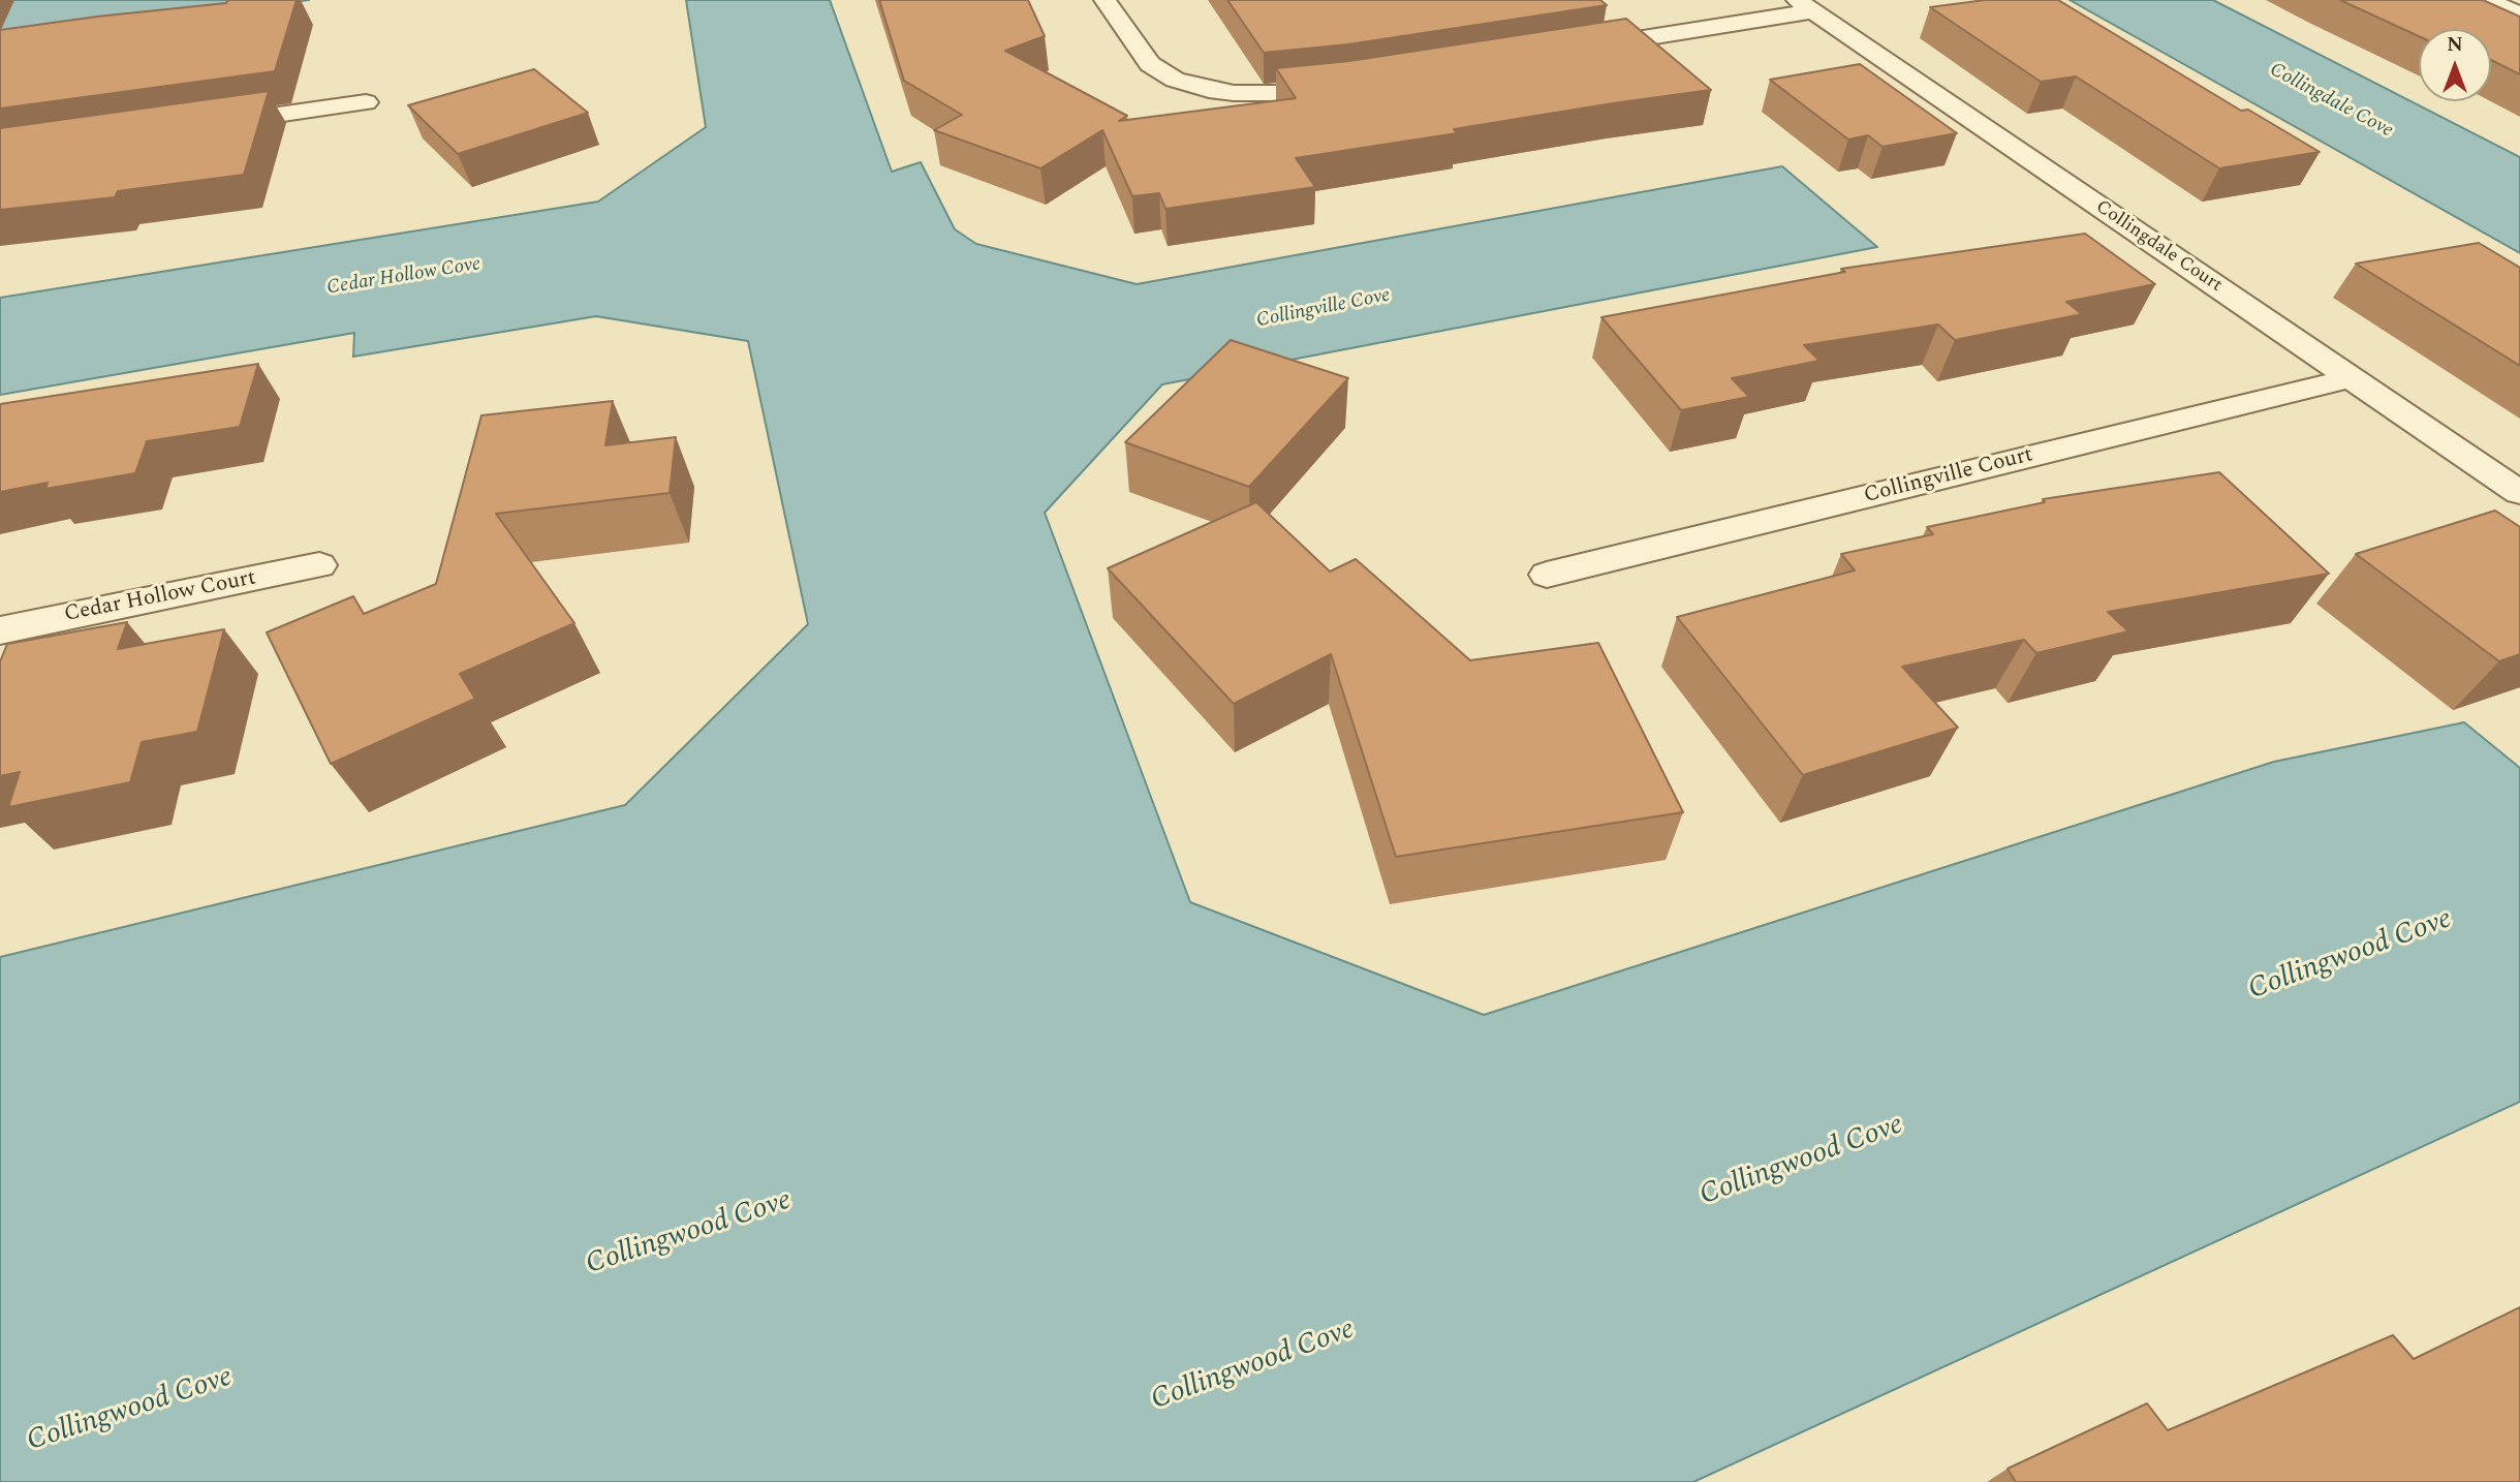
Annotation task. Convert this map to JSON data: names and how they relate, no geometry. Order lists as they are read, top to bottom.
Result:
{
  "streets": {
    "street": ["Collingdale Court", "Collingville Court", "Cedar Hollow Court"]
  },
  "crossings": [
    ["Collingdale Court", "Collingville Court"]
  ],
  "water": [
    "Collingdale Cove",
    "Cedar Hollow Cove",
    "Collingville Cove",
    "Collingwood Cove"
  ],
  "north": "top"
}
